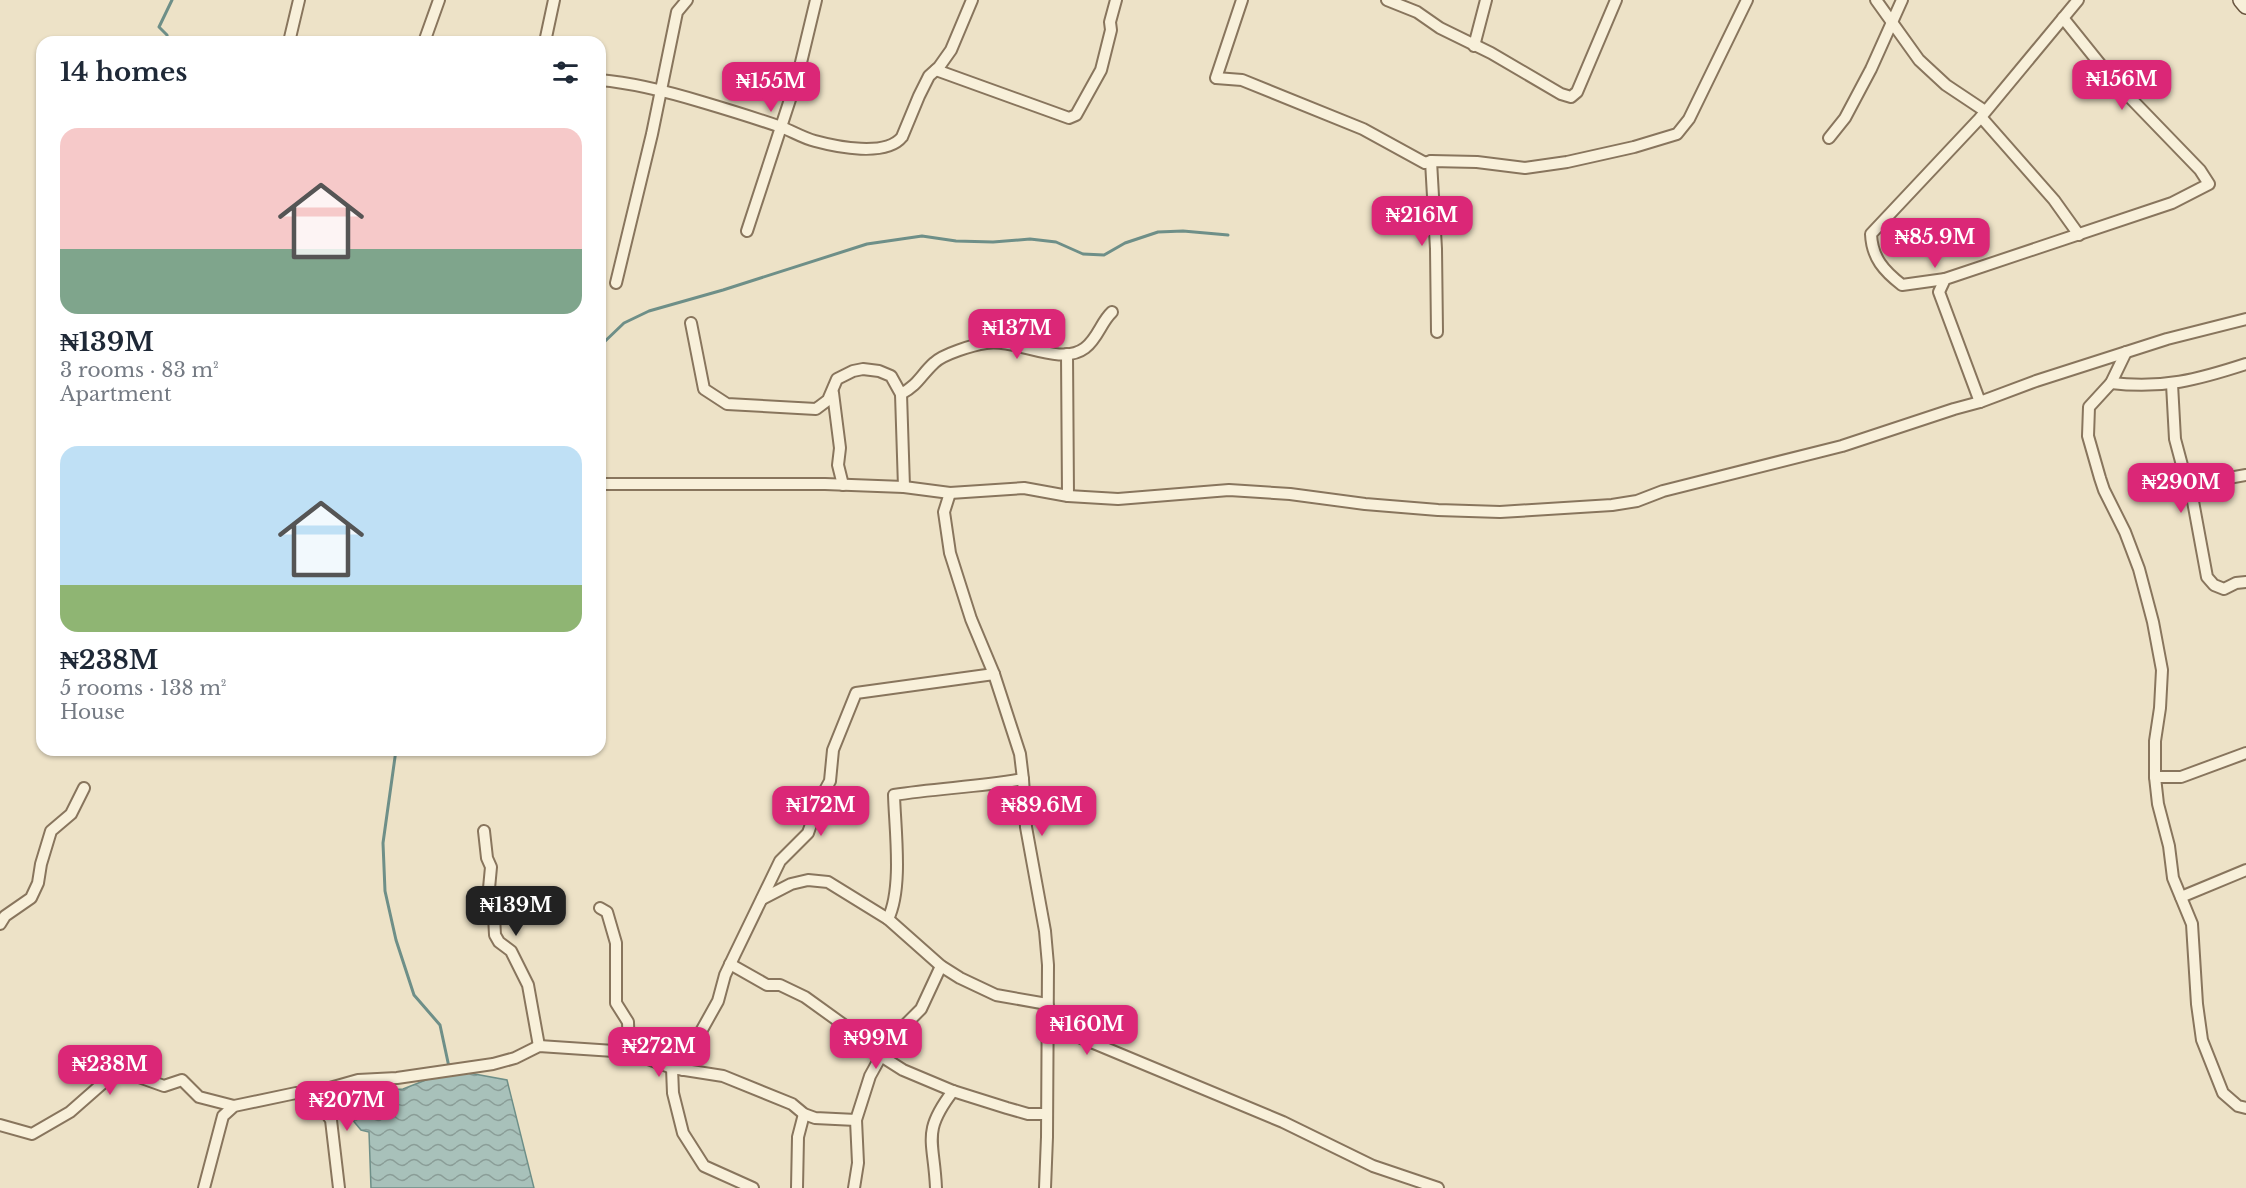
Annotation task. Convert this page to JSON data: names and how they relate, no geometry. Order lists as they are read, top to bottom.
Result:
{
  "page": {
    "heading": "14 homes",
    "price": [
      "₦156M",
      "₦155M",
      "₦216M",
      "₦85.9M",
      "₦137M",
      "₦290M",
      "₦172M",
      "₦89.6M",
      "₦139M",
      "₦160M",
      "₦99M",
      "₦272M",
      "₦238M",
      "₦207M"
    ],
    "list": [
      {
        "name": "₦139M",
        "note": "3 rooms · 83 m² · Apartment"
      },
      {
        "name": "₦238M",
        "note": "5 rooms · 138 m² · House"
      }
    ]
  }
}
